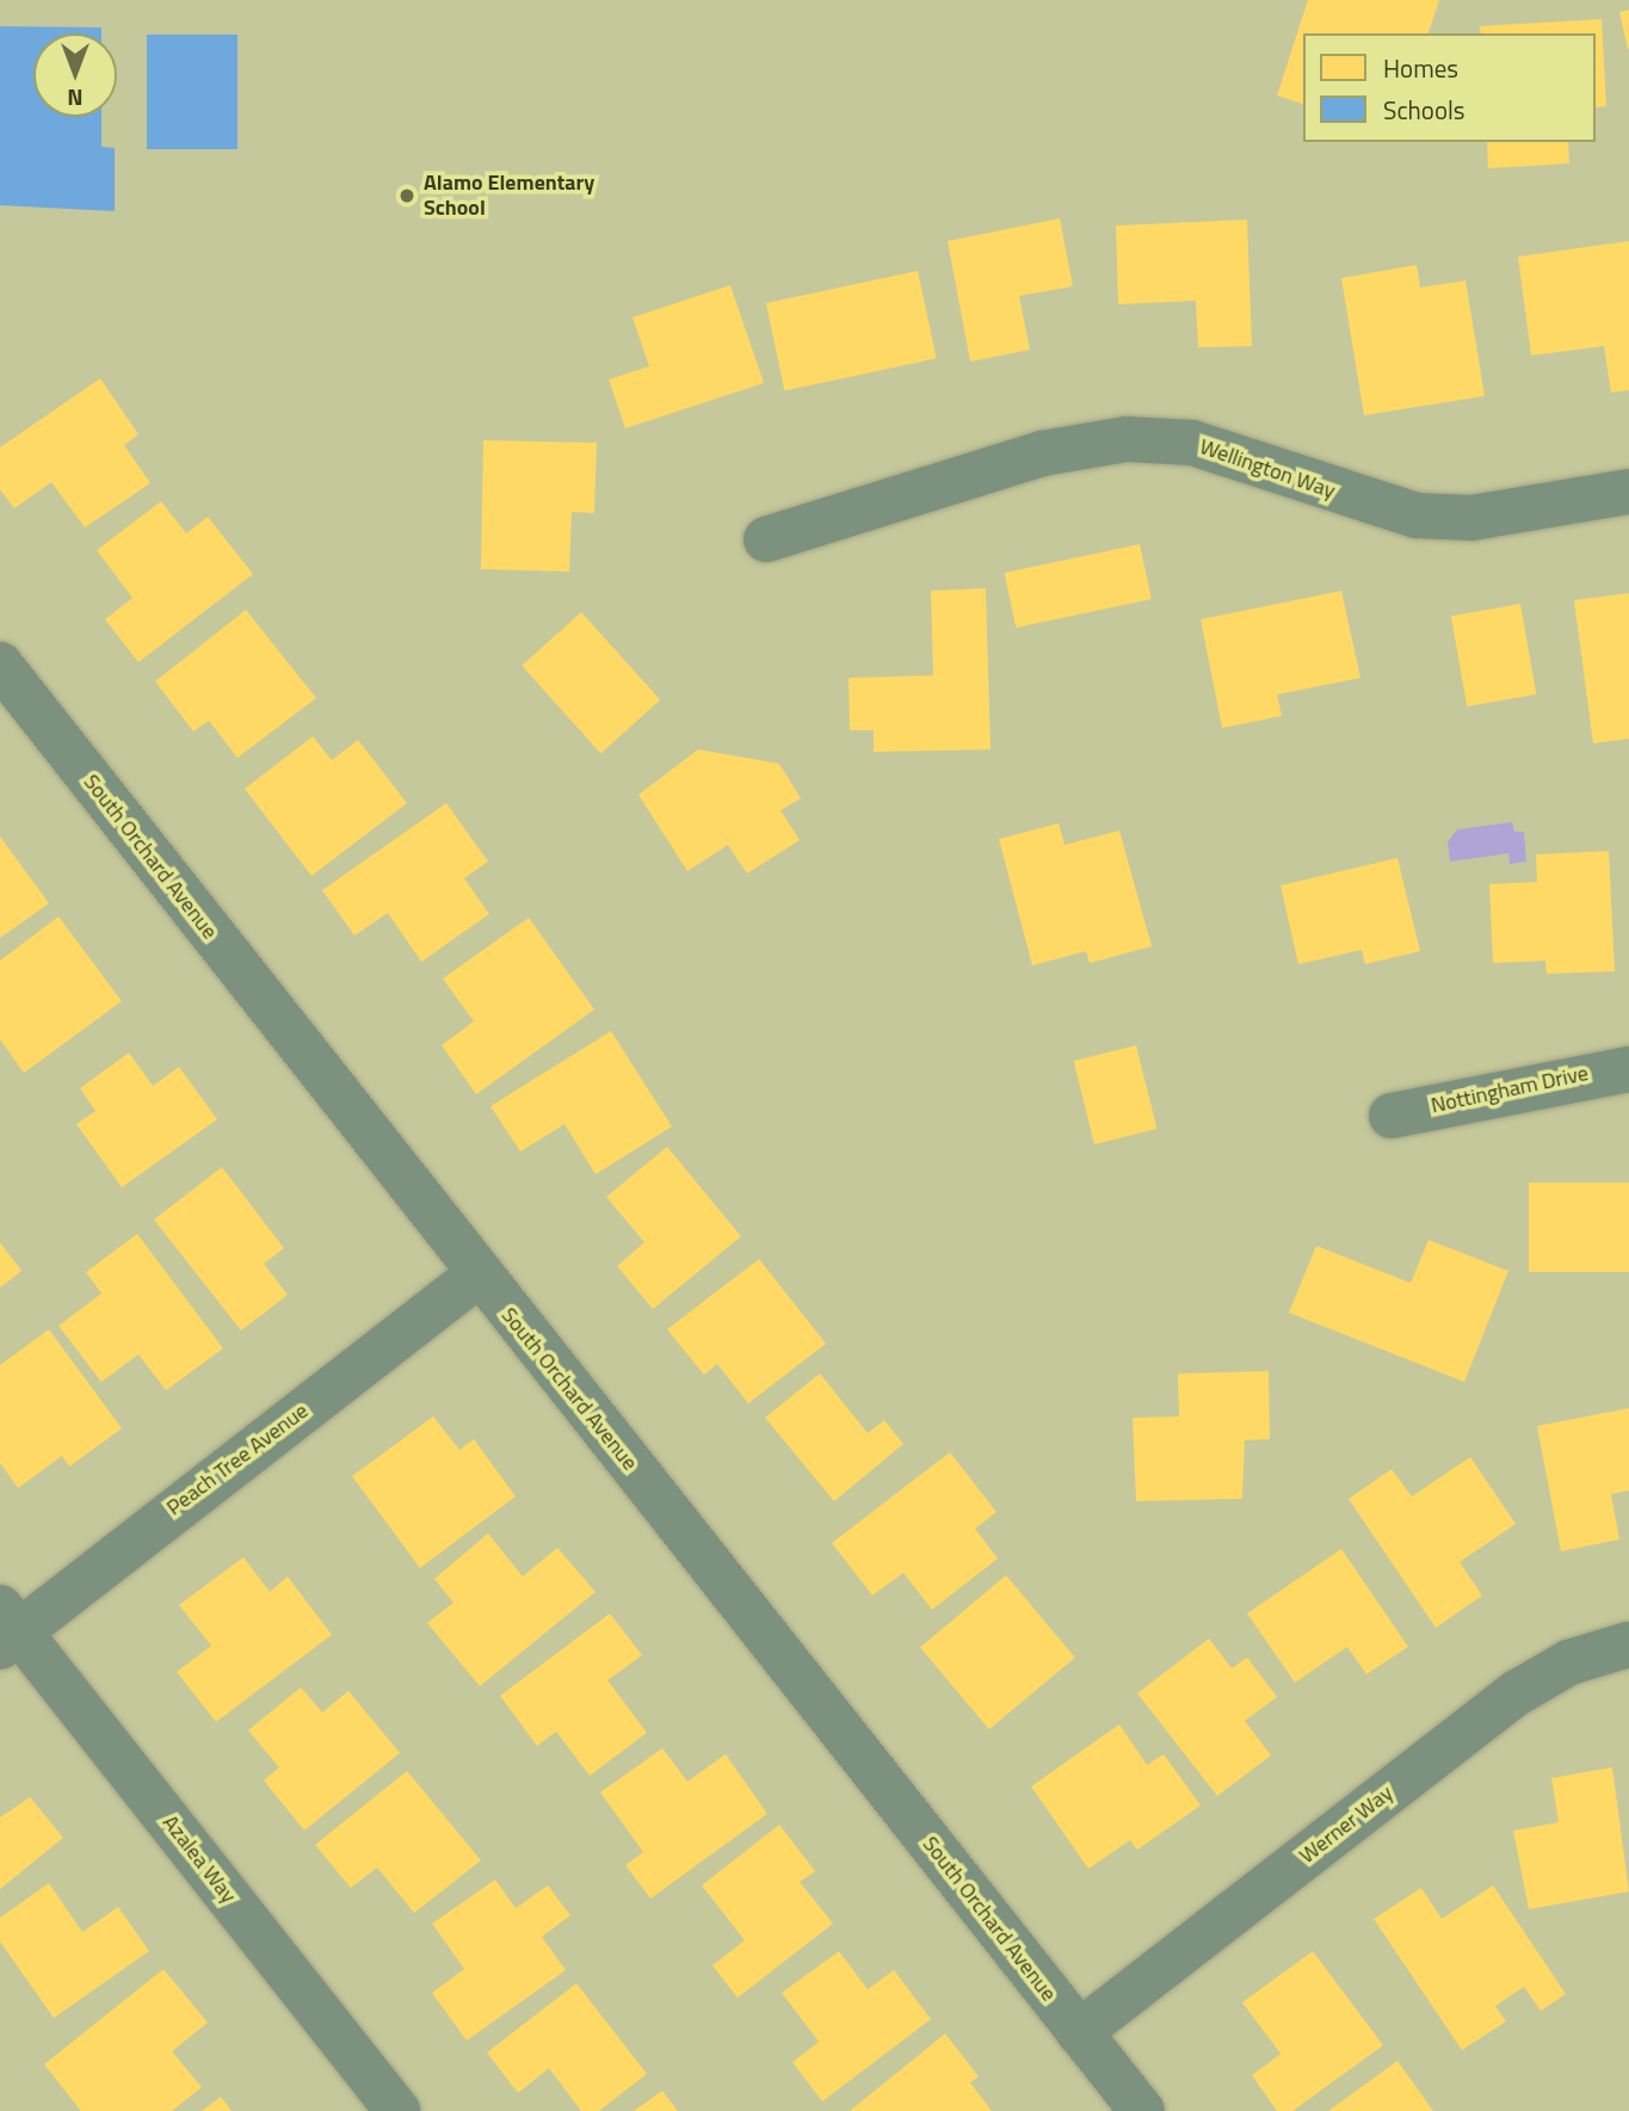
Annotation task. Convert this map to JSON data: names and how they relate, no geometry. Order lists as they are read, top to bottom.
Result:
{
  "streets": {
    "street": [
      "Wellington Way",
      "South Orchard Avenue",
      "Nottingham Drive",
      "Peach Tree Avenue",
      "Werner Way",
      "Azalea Way"
    ]
  },
  "crossings": [
    ["South Orchard Avenue", "Peach Tree Avenue"],
    ["South Orchard Avenue", "Werner Way"],
    ["Peach Tree Avenue", "Azalea Way"]
  ],
  "places": ["Alamo Elementary School"],
  "legend": ["Homes", "Schools"],
  "north": "bottom"
}
